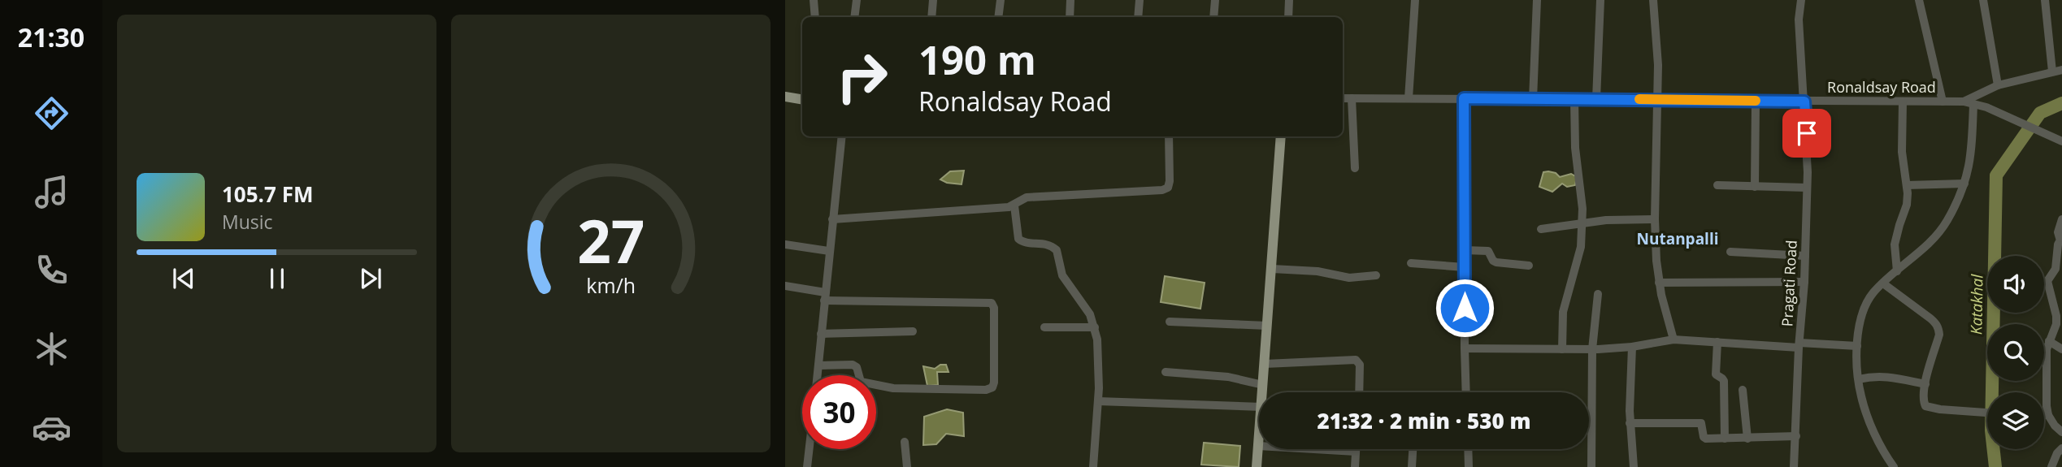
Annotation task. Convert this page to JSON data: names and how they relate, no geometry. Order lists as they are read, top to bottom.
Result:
{
  "streets": {
    "street": ["Ronaldsay Road", "Pragati Road"]
  },
  "crossings": [
    ["Ronaldsay Road", "Pragati Road"]
  ],
  "districts": ["Nutanpalli"],
  "water": ["Katakhal"],
  "page": {
    "tabs": "21:30",
    "turn": ["190 m", "Ronaldsay Road"],
    "song": ["105.7 FM", "Music"],
    "limit": "30",
    "trip": "21:32 · 2 min · 530 m",
    "gauge": ["27", "km/h"]
  }
}
